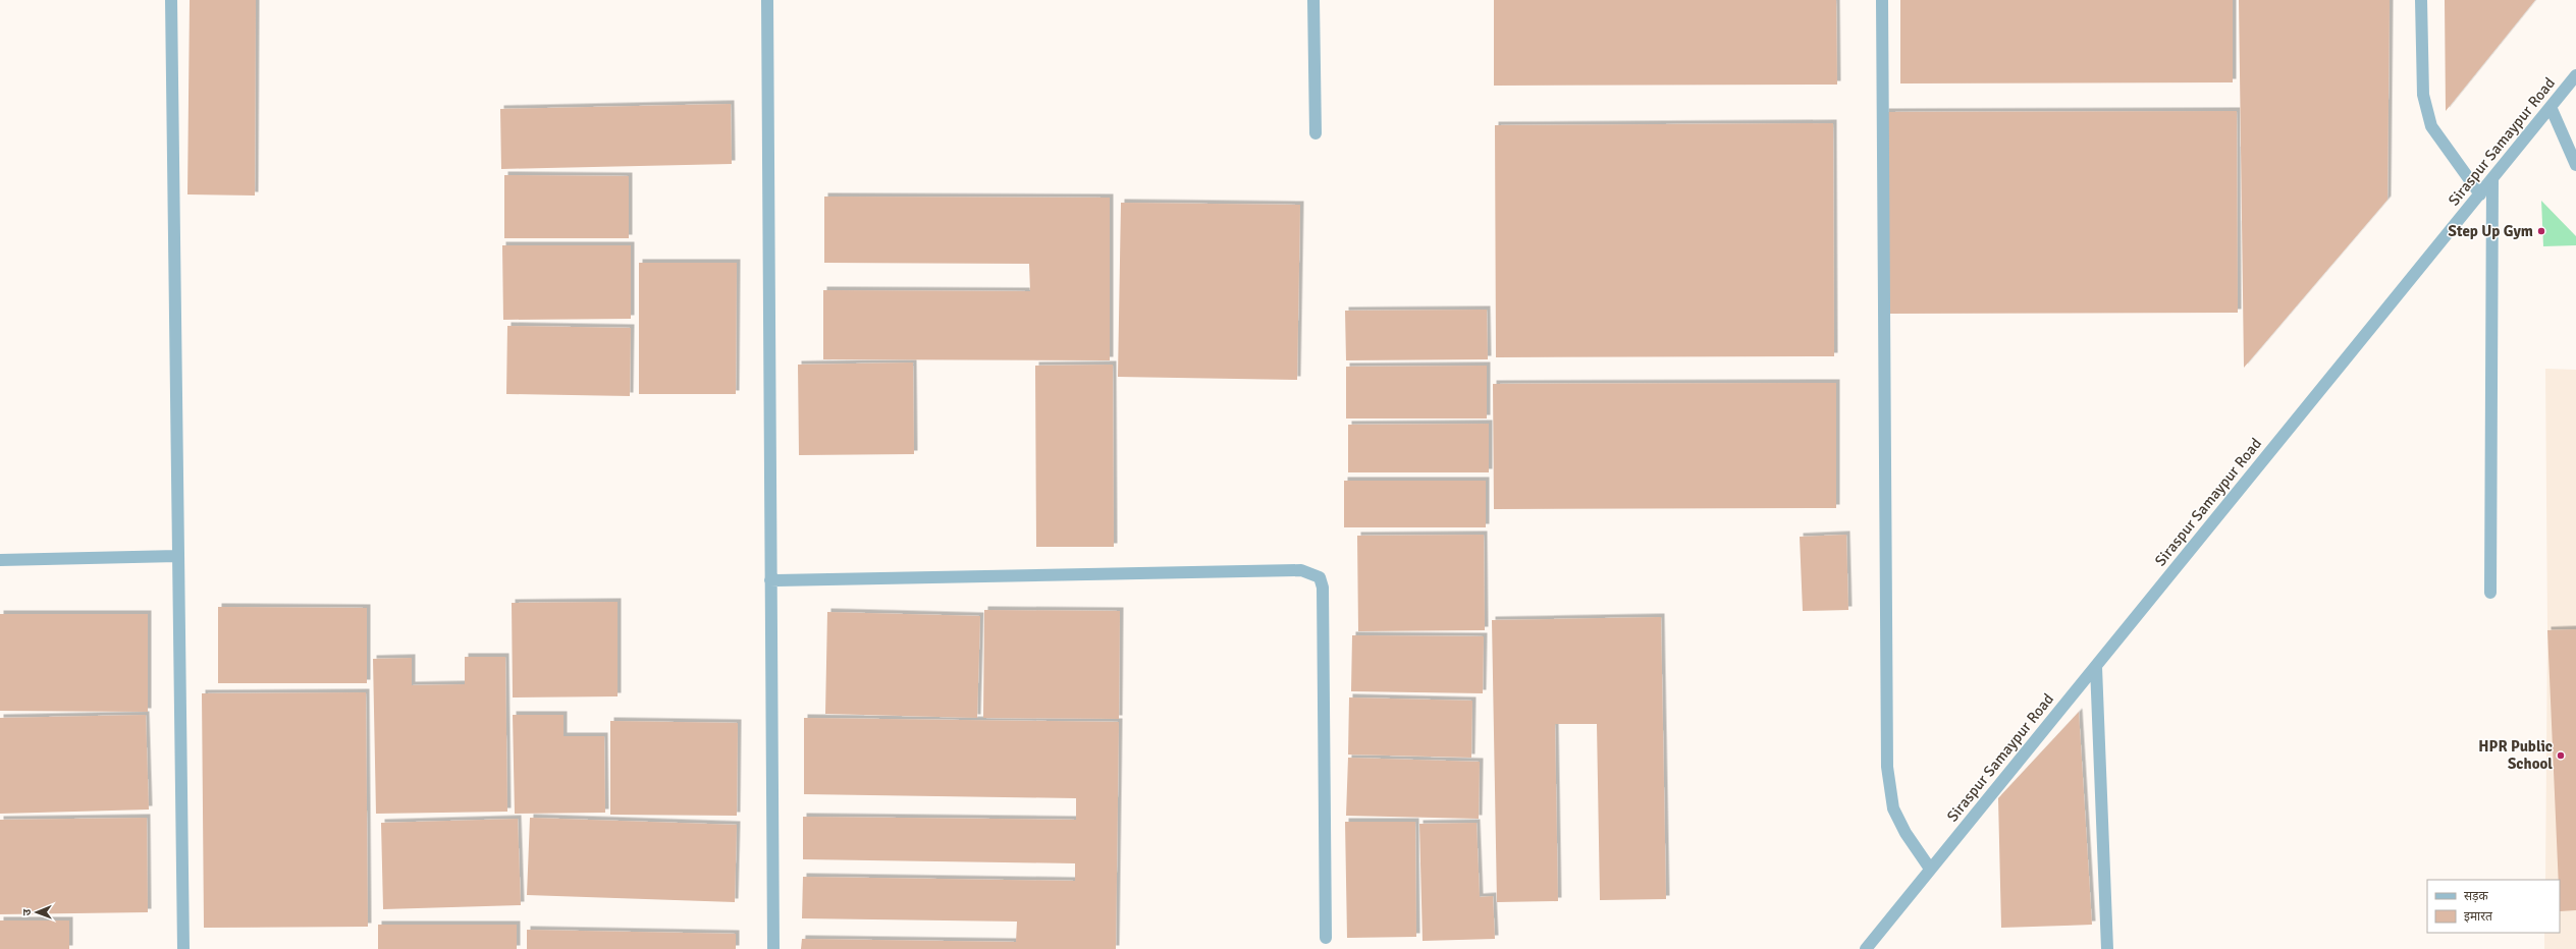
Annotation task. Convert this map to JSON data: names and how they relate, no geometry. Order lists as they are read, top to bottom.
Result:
{
  "streets": {
    "street": ["Siraspur Samaypur Road"]
  },
  "places": ["Step Up Gym", "HPR Public School"],
  "legend": ["सड़क", "इमारत"],
  "north": "left"
}
